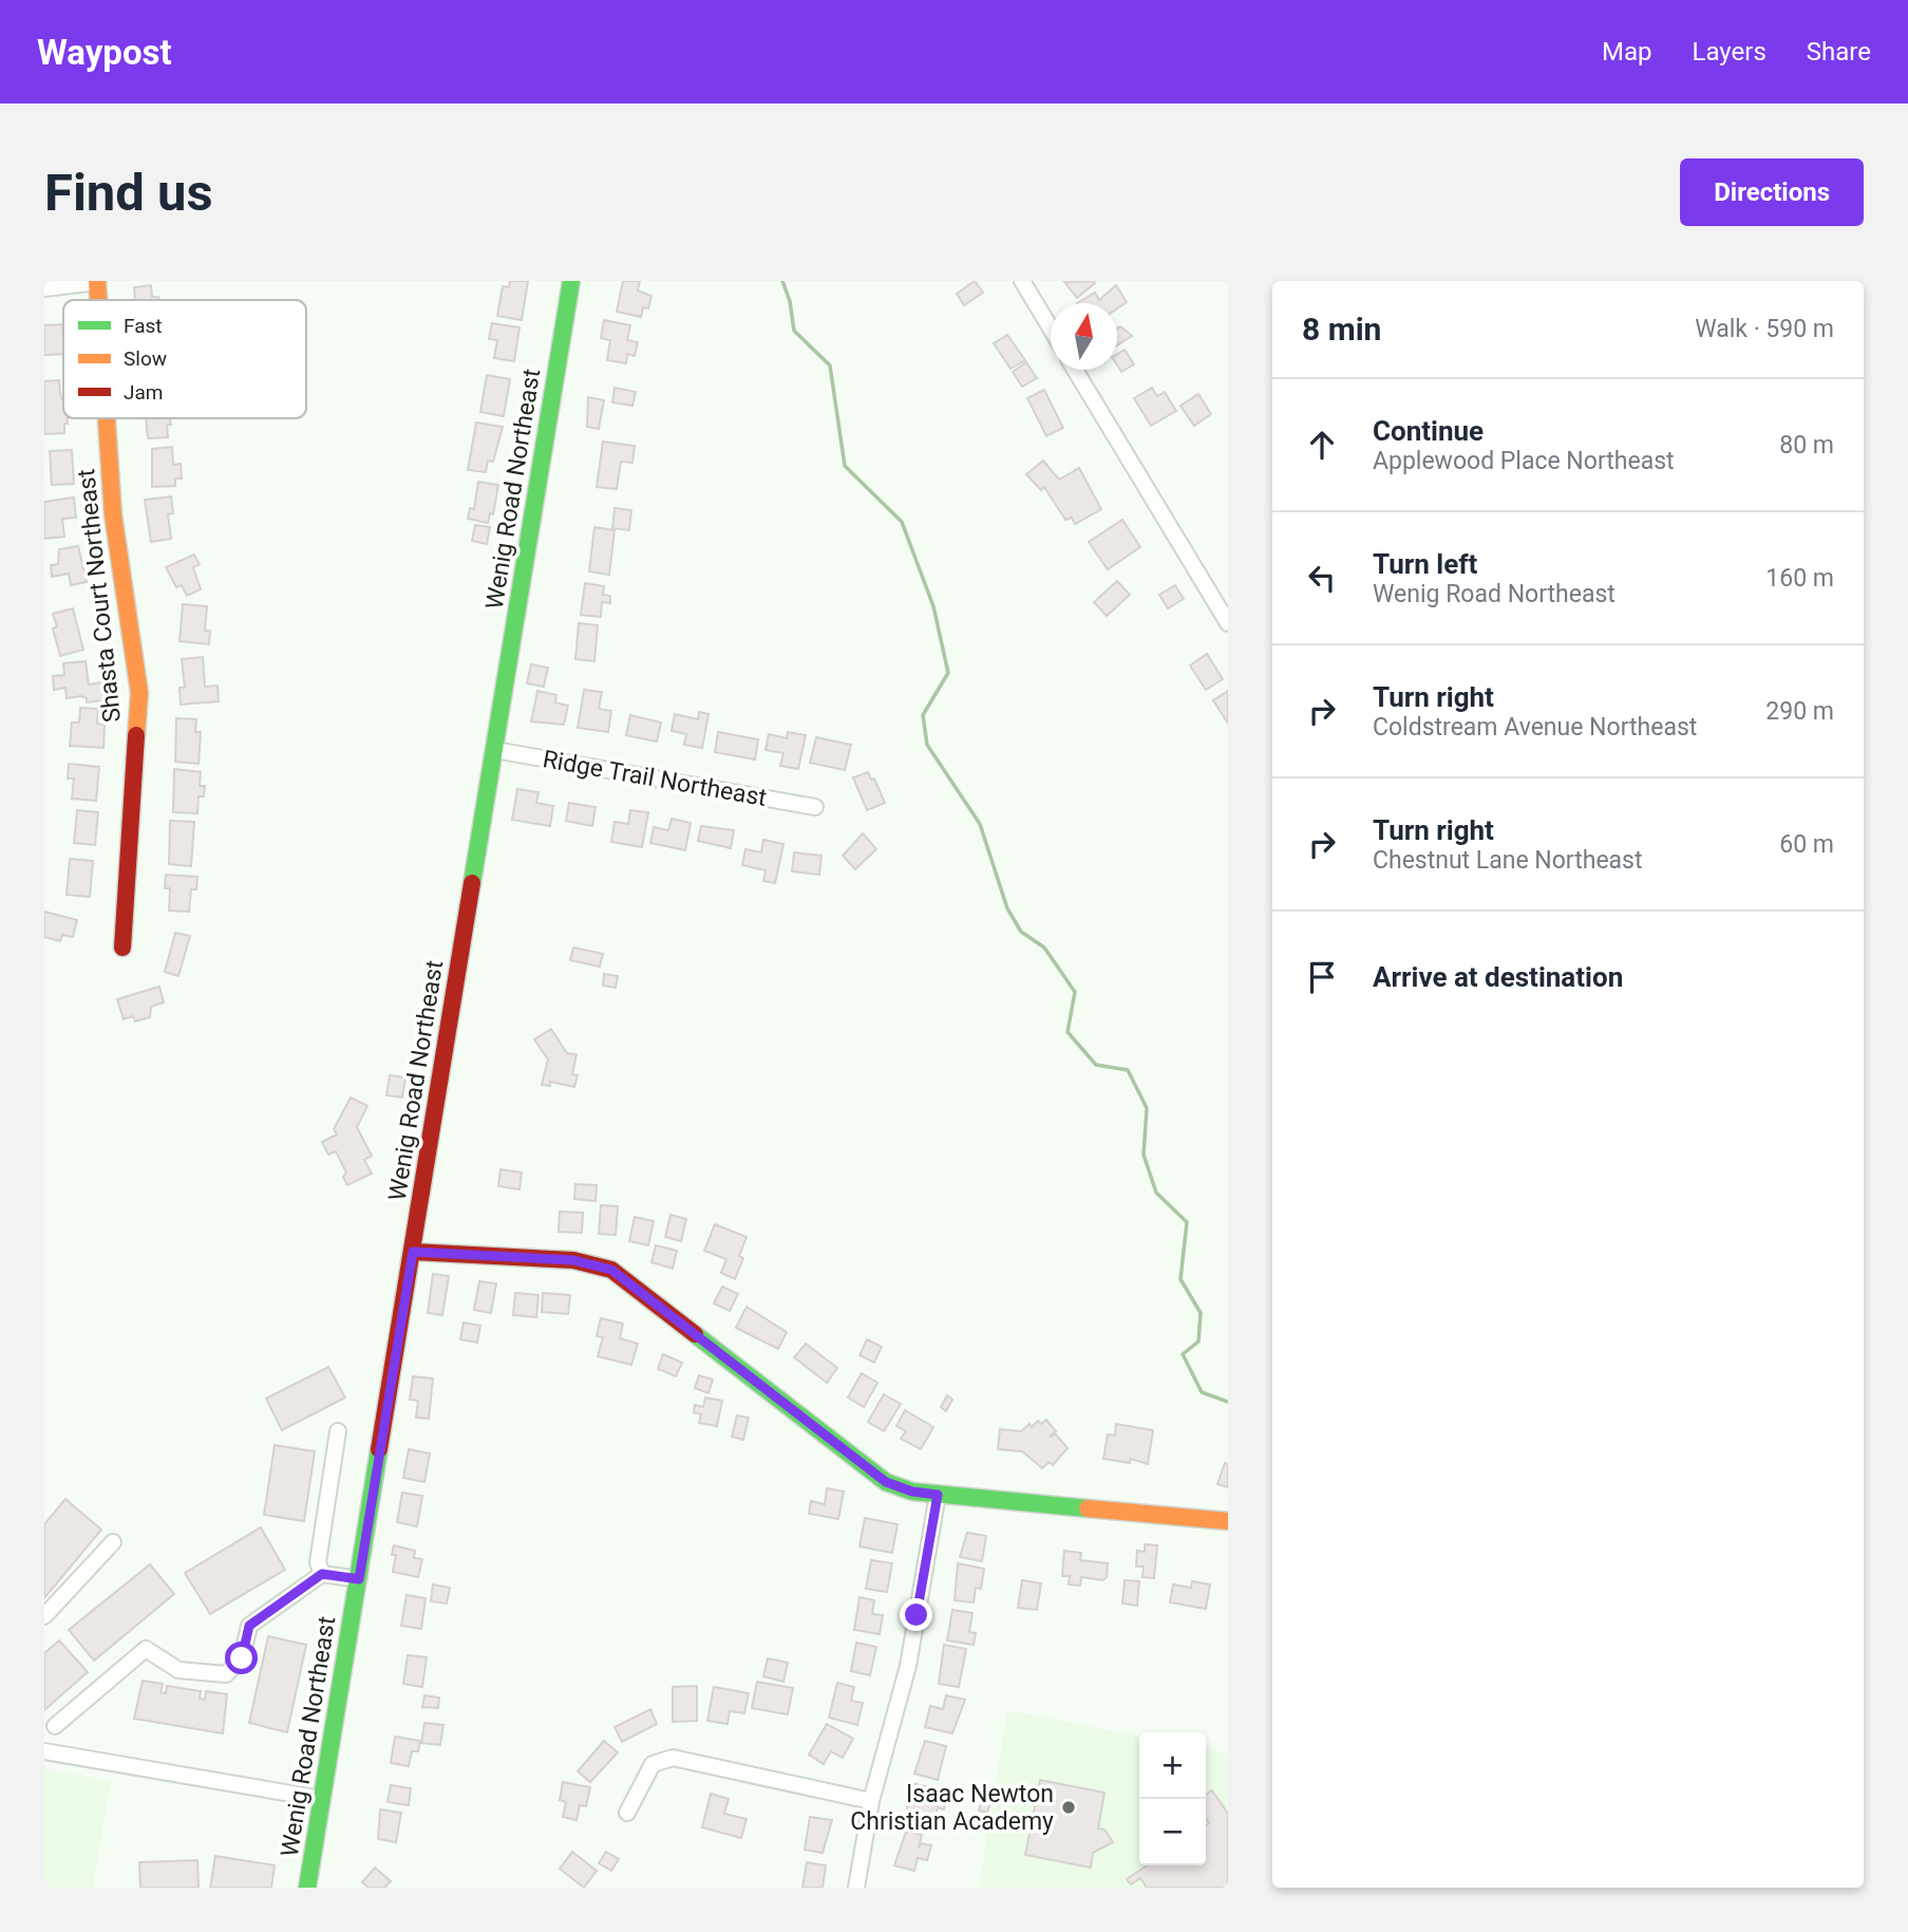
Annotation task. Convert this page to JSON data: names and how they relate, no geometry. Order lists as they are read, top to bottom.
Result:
{
  "streets": {
    "street": ["Wenig Road Northeast", "Shasta Court Northeast", "Ridge Trail Northeast"]
  },
  "crossings": [
    ["Wenig Road Northeast", "Ridge Trail Northeast"]
  ],
  "places": ["Isaac Newton Christian Academy"],
  "legend": ["Fast", "Slow", "Jam"],
  "north": "top",
  "page": {
    "header": "Waypost",
    "nav": ["Map", "Layers", "Share"],
    "buttons": "Directions",
    "title": "Find us",
    "heading": ["8 min", "Walk · 590 m"],
    "list": [
      ["Continue", "Applewood Place Northeast", "80 m"],
      ["Turn left", "Wenig Road Northeast", "160 m"],
      ["Turn right", "Coldstream Avenue Northeast", "290 m"],
      ["Turn right", "Chestnut Lane Northeast", "60 m"],
      "Arrive at destination"
    ],
    "map_buttons": ["+", "−"]
  }
}
